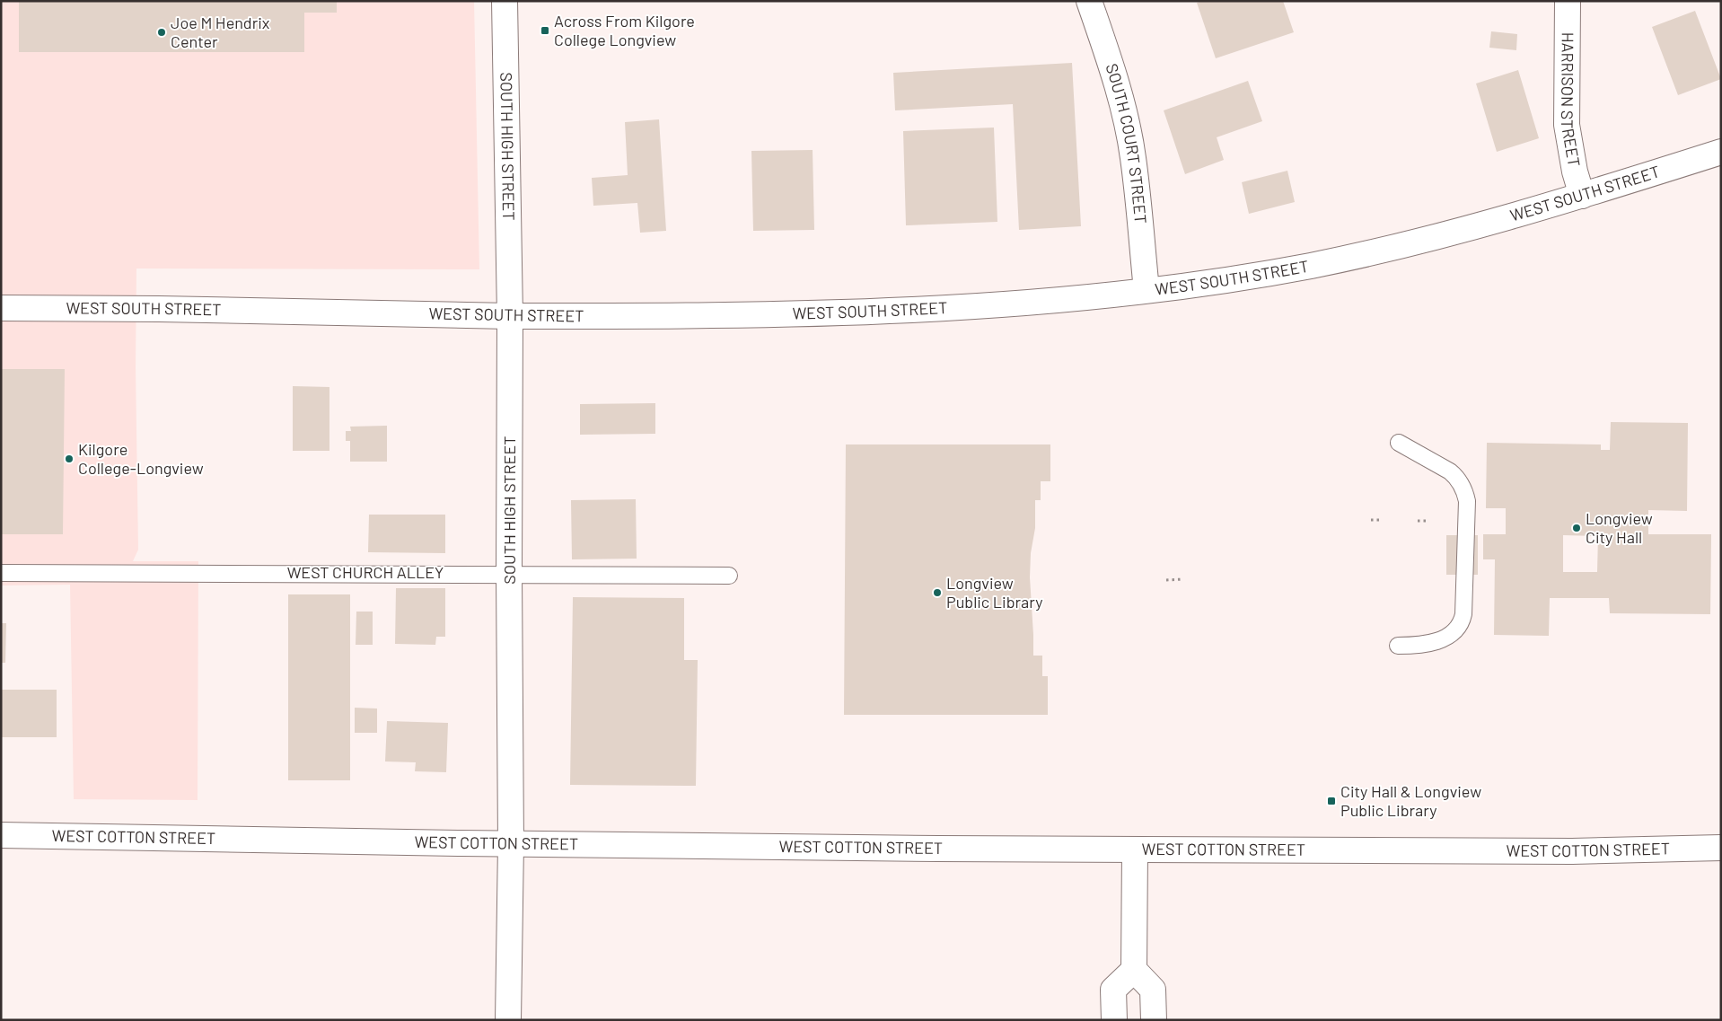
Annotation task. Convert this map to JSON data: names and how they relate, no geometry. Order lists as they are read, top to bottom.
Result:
{
  "streets": {
    "main road": [
      "HARRISON STREET",
      "SOUTH COURT STREET",
      "SOUTH HIGH STREET",
      "WEST SOUTH STREET",
      "WEST COTTON STREET"
    ],
    "lane": ["WEST CHURCH ALLEY"]
  },
  "crossings": [
    ["HARRISON STREET", "WEST SOUTH STREET"],
    ["SOUTH COURT STREET", "WEST SOUTH STREET"],
    ["SOUTH HIGH STREET", "WEST SOUTH STREET"],
    ["SOUTH HIGH STREET", "WEST CHURCH ALLEY"],
    ["SOUTH HIGH STREET", "WEST COTTON STREET"]
  ],
  "places": {
    "transit": ["Across From Kilgore College Longview", "City Hall & Longview Public Library"],
    "other": [
      "Joe M Hendrix Center",
      "Kilgore College-Longview",
      "Longview City Hall",
      "Longview Public Library"
    ]
  }
}
